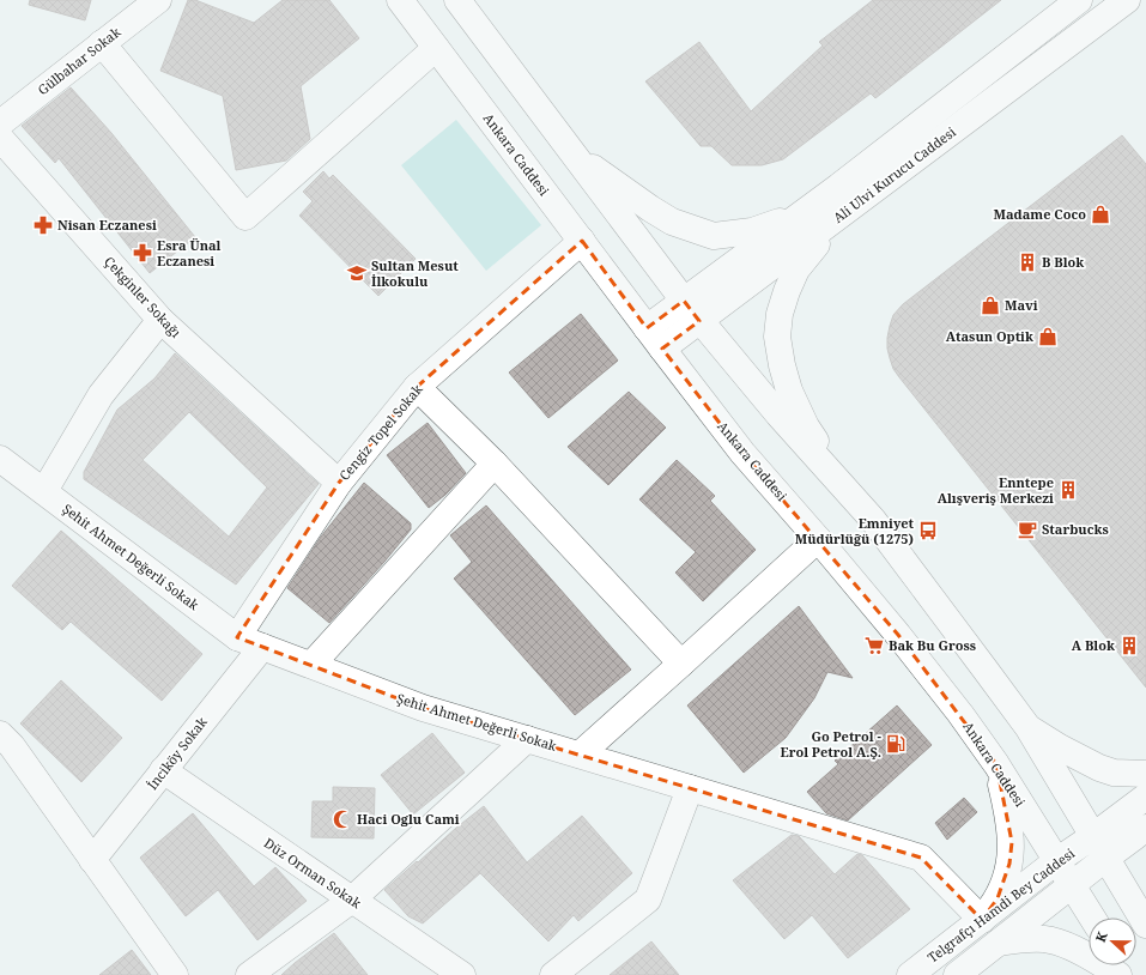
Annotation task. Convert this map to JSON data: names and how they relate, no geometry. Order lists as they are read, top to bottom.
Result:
{
  "streets": {
    "street": [
      "Gülbahar Sokak",
      "Ankara Caddesi",
      "Ali Ulvi Kurucu Caddesi",
      "Çekginler Sokağı",
      "Cengiz Topel Sokak",
      "Şehit Ahmet Değerli Sokak",
      "İnciköy Sokak",
      "Düz Orman Sokak",
      "Telgrafçı Hamdi Bey Caddesi"
    ]
  },
  "crossings": [
    ["Ankara Caddesi", "Ali Ulvi Kurucu Caddesi"],
    ["Ankara Caddesi", "Cengiz Topel Sokak"],
    ["Ankara Caddesi", "Telgrafçı Hamdi Bey Caddesi"],
    ["Çekginler Sokağı", "Cengiz Topel Sokak"],
    ["Cengiz Topel Sokak", "Şehit Ahmet Değerli Sokak"],
    ["Şehit Ahmet Değerli Sokak", "İnciköy Sokak"],
    ["Şehit Ahmet Değerli Sokak", "Telgrafçı Hamdi Bey Caddesi"],
    ["İnciköy Sokak", "Düz Orman Sokak"]
  ],
  "places": {
    "shop": ["Madame Coco", "Mavi", "Atasun Optik"],
    "pharmacy": ["Nisan Eczanesi", "Esra Ünal Eczanesi"],
    "building": ["B Blok", "Enntepe Alışveriş Merkezi", "A Blok"],
    "school or university": ["Sultan Mesut İlkokulu"],
    "cafe": ["Starbucks"],
    "bus stop": ["Emniyet Müdürlüğü (1275)"],
    "supermarket": ["Bak Bu Gross"],
    "fuel station": ["Go Petrol - Erol Petrol A.Ş."],
    "mosque": ["Haci Oglu Cami"]
  },
  "north": "left"
}
